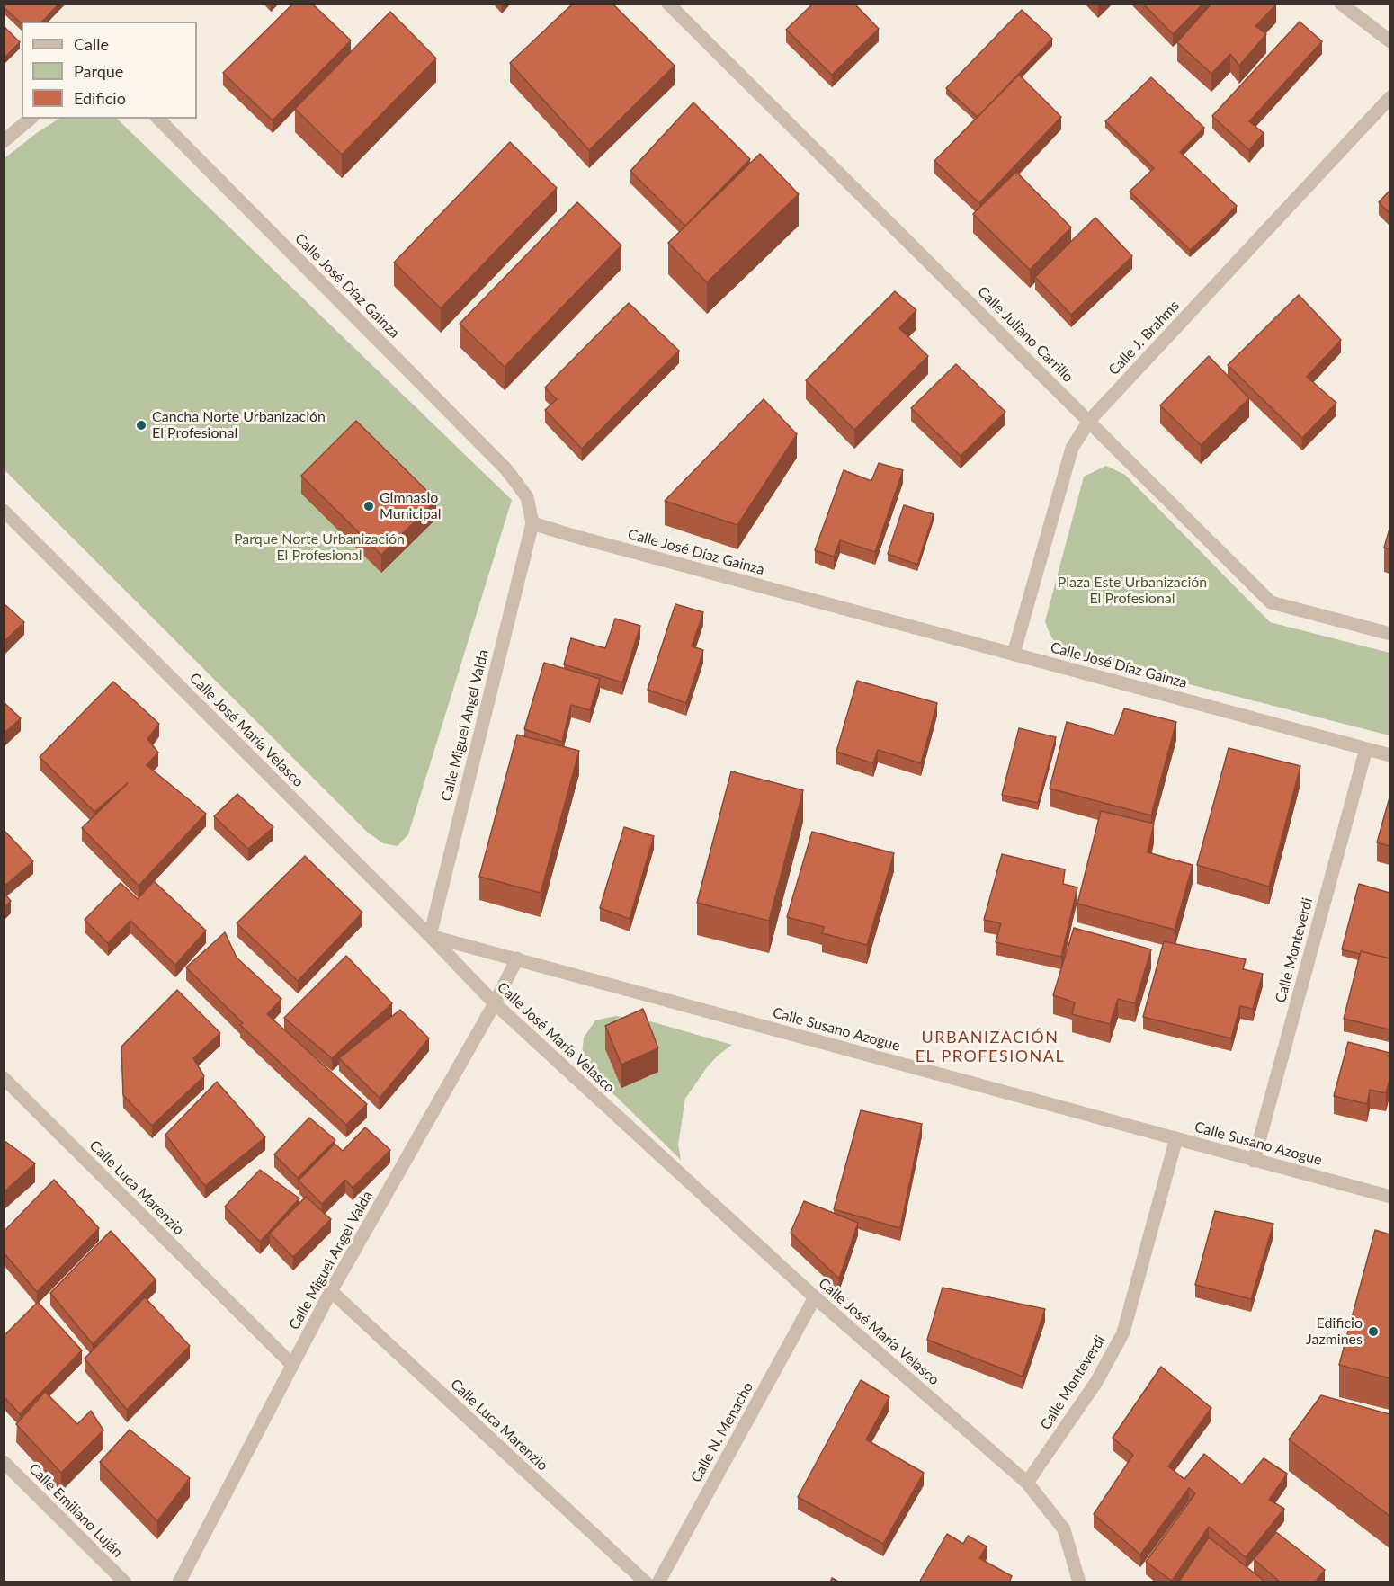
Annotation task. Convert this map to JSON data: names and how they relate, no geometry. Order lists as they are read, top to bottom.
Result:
{
  "streets": {
    "street": [
      "Calle José Díaz Gainza",
      "Calle Juliano Carrillo",
      "Calle J. Brahms",
      "Calle Miguel Angel Valda",
      "Calle José María Velasco",
      "Calle Monteverdi",
      "Calle Susano Azogue",
      "Calle Luca Marenzio",
      "Calle N. Menacho",
      "Calle Emiliano Luján"
    ]
  },
  "crossings": [
    ["Calle José Díaz Gainza", "Calle J. Brahms"],
    ["Calle José Díaz Gainza", "Calle Miguel Angel Valda"],
    ["Calle José Díaz Gainza", "Calle Monteverdi"],
    ["Calle Juliano Carrillo", "Calle J. Brahms"],
    ["Calle Miguel Angel Valda", "Calle José María Velasco"],
    ["Calle Miguel Angel Valda", "Calle Susano Azogue"],
    ["Calle Miguel Angel Valda", "Calle Luca Marenzio"],
    ["Calle José María Velasco", "Calle Monteverdi"],
    ["Calle José María Velasco", "Calle Susano Azogue"],
    ["Calle José María Velasco", "Calle N. Menacho"],
    ["Calle Monteverdi", "Calle Susano Azogue"]
  ],
  "districts": ["URBANIZACIÓN EL PROFESIONAL"],
  "parks": ["Parque Norte Urbanización El Profesional", "Plaza Este Urbanización El Profesional"],
  "places": ["Cancha Norte Urbanización El Profesional", "Gimnasio Municipal", "Edificio Jazmines"],
  "legend": ["Calle", "Parque", "Edificio"]
}
